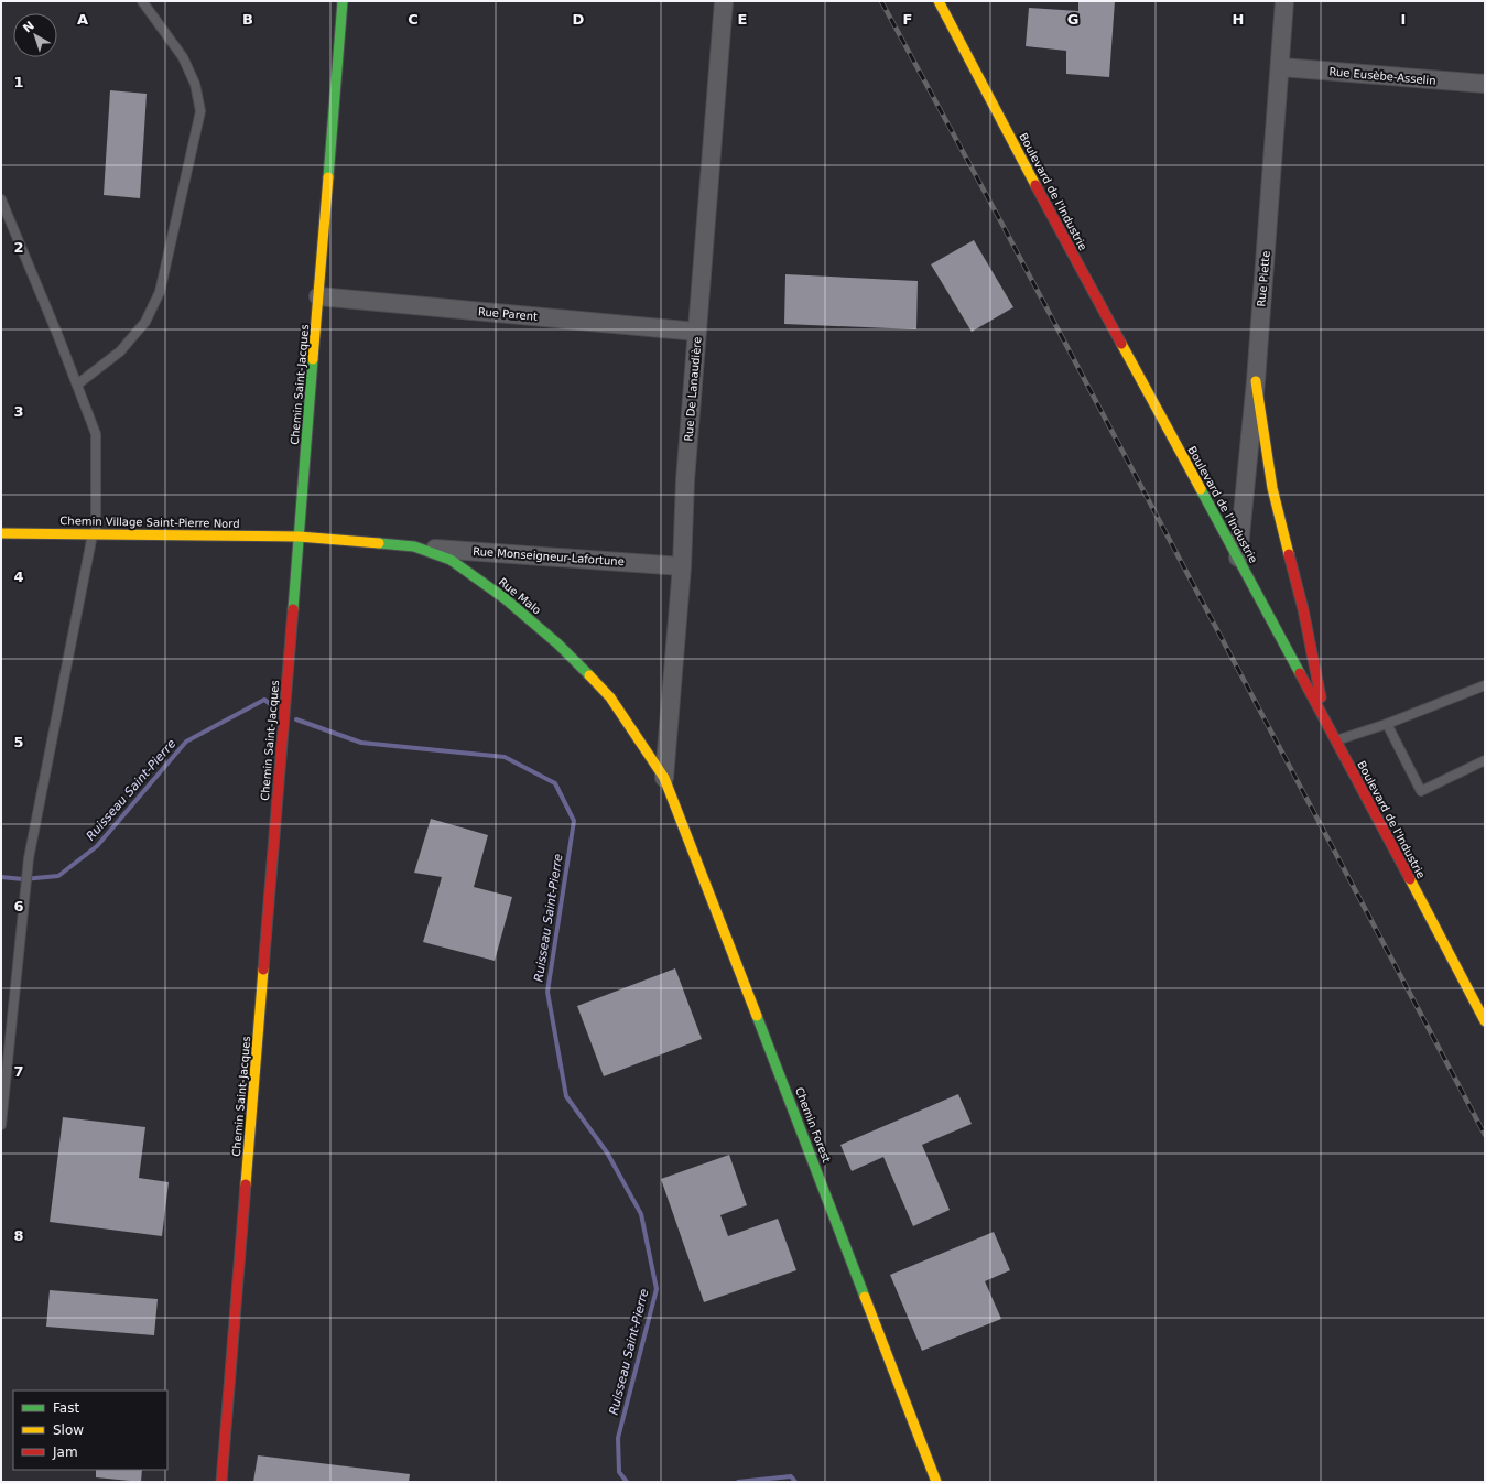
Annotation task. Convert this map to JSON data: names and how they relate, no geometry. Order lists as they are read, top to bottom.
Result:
{
  "streets": {
    "street": [
      "Rue Eusèbe-Asselin",
      "Boulevard de l'Industrie",
      "Rue Piette",
      "Rue Parent",
      "Chemin Saint-Jacques",
      "Rue De Lanaudière",
      "Chemin Village Saint-Pierre Nord",
      "Rue Monseigneur-Lafortune",
      "Rue Malo",
      "Chemin Forest"
    ]
  },
  "crossings": [
    ["Rue Eusèbe-Asselin", "Rue Piette"],
    ["Boulevard de l'Industrie", "Rue Piette"],
    ["Rue Parent", "Chemin Saint-Jacques"],
    ["Rue Parent", "Rue De Lanaudière"],
    ["Chemin Saint-Jacques", "Chemin Village Saint-Pierre Nord"],
    ["Chemin Saint-Jacques", "Rue Malo"],
    ["Rue De Lanaudière", "Rue Monseigneur-Lafortune"],
    ["Rue De Lanaudière", "Rue Malo"],
    ["Rue De Lanaudière", "Chemin Forest"],
    ["Chemin Village Saint-Pierre Nord", "Rue Malo"],
    ["Rue Monseigneur-Lafortune", "Rue Malo"],
    ["Rue Malo", "Chemin Forest"]
  ],
  "water": ["Ruisseau Saint-Pierre"],
  "legend": ["Fast", "Slow", "Jam"],
  "north": "top left",
  "grid": {
    "columns": [
      "A",
      "B",
      "C",
      "D",
      "E",
      "F",
      "G",
      "H",
      "I"
    ],
    "rows": [
      "1",
      "2",
      "3",
      "4",
      "5",
      "6",
      "7",
      "8"
    ]
  }
}
